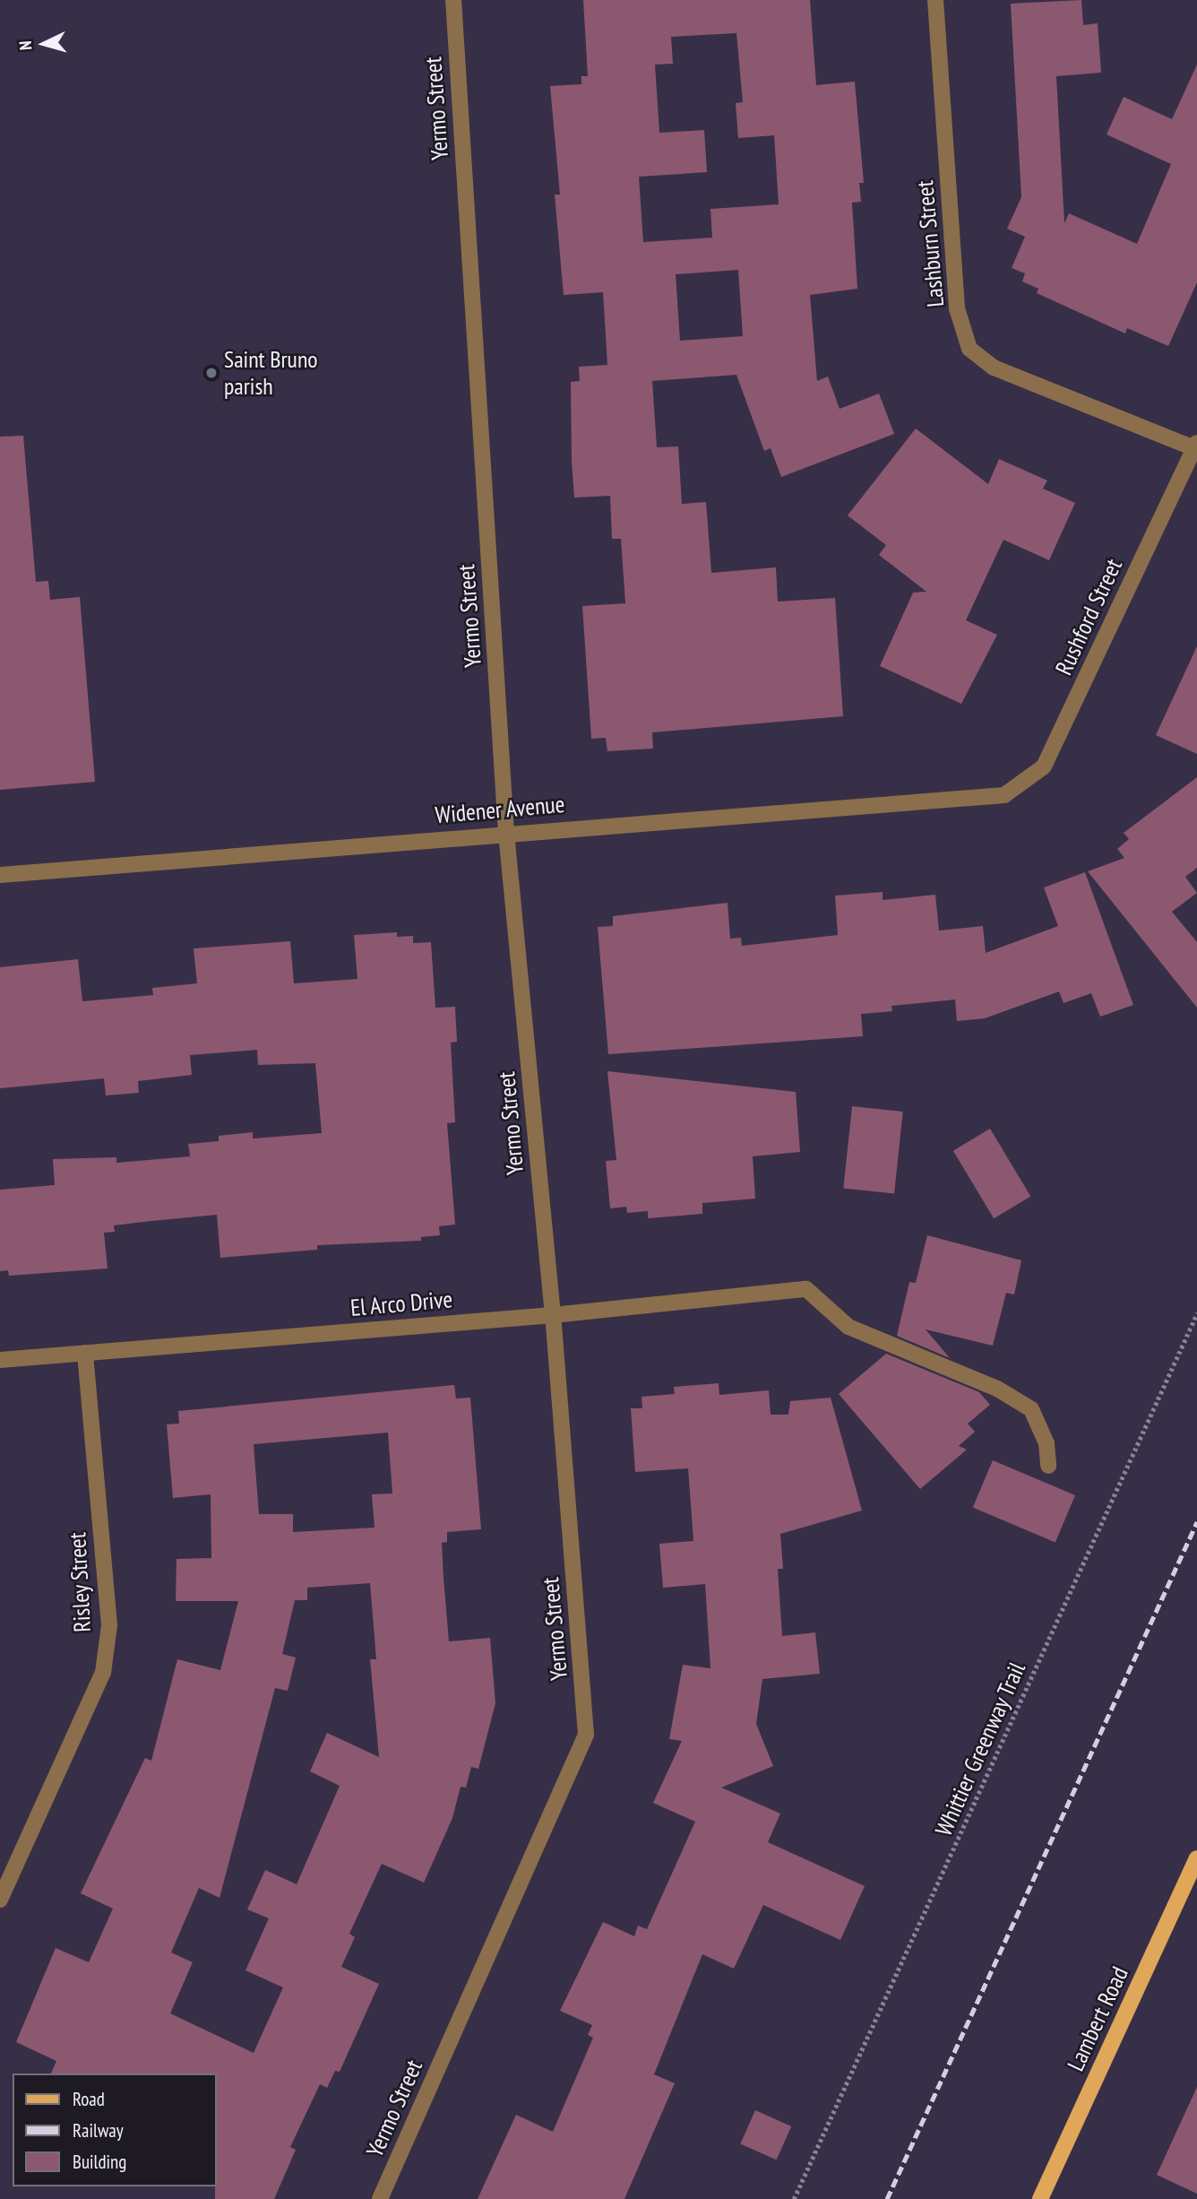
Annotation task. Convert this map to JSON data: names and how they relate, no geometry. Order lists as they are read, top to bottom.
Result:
{
  "streets": {
    "main road": ["Lambert Road"],
    "street": [
      "Yermo Street",
      "Lashburn Street",
      "Rushford Street",
      "Widener Avenue",
      "El Arco Drive",
      "Risley Street"
    ],
    "path": ["Whittier Greenway Trail"]
  },
  "crossings": [
    ["Yermo Street", "Widener Avenue"],
    ["Yermo Street", "El Arco Drive"],
    ["Lashburn Street", "Rushford Street"],
    ["Rushford Street", "Widener Avenue"],
    ["El Arco Drive", "Risley Street"]
  ],
  "places": ["Saint Bruno parish"],
  "legend": ["Road", "Railway", "Building"],
  "north": "left"
}
